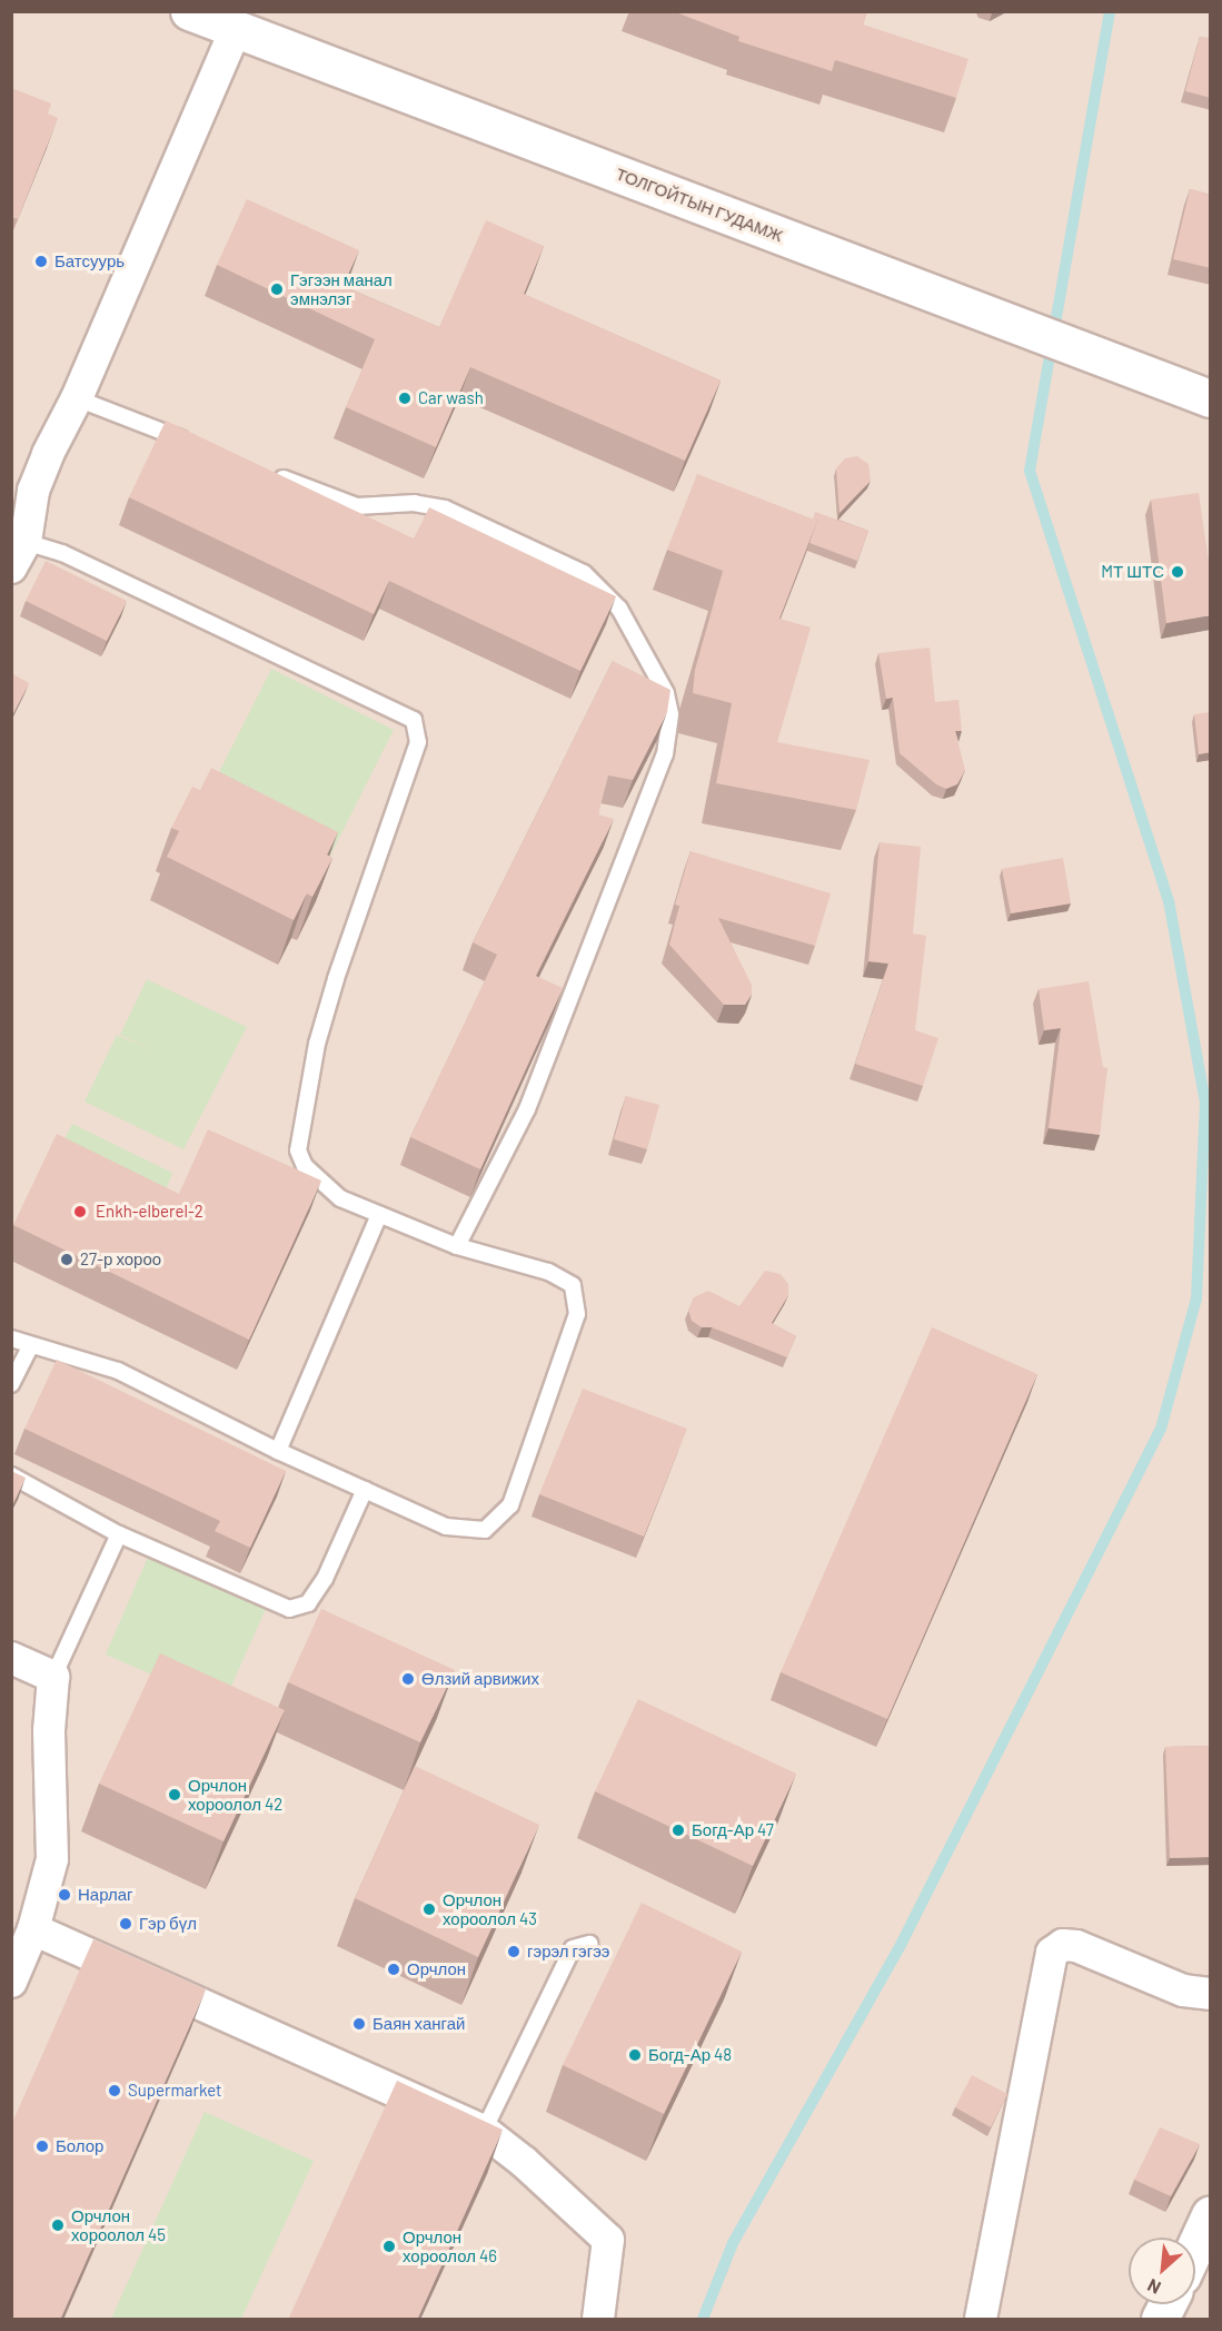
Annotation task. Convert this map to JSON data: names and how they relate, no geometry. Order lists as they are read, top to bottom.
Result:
{
  "streets": {
    "main road": ["ТОЛГОЙТЫН ГУДАМЖ"]
  },
  "places": [
    "Батсуурь",
    "Гэгээн манал эмнэлэг",
    "Car wash",
    "MТ ШТС",
    "Enkh-elberel-2",
    "27-р хороо",
    "Өлзий арвижих",
    "Орчлон хороолол 42",
    "Богд-Ар 47",
    "Нарлаг",
    "Орчлон хороолол 43",
    "Гэр бүл",
    "гэрэл гэгээ",
    "Орчлон",
    "Баян хангай",
    "Богд-Ар 48",
    "Supermarket",
    "Болор",
    "Орчлон хороолол 45",
    "Орчлон хороолол 46"
  ],
  "north": "bottom left"
}
